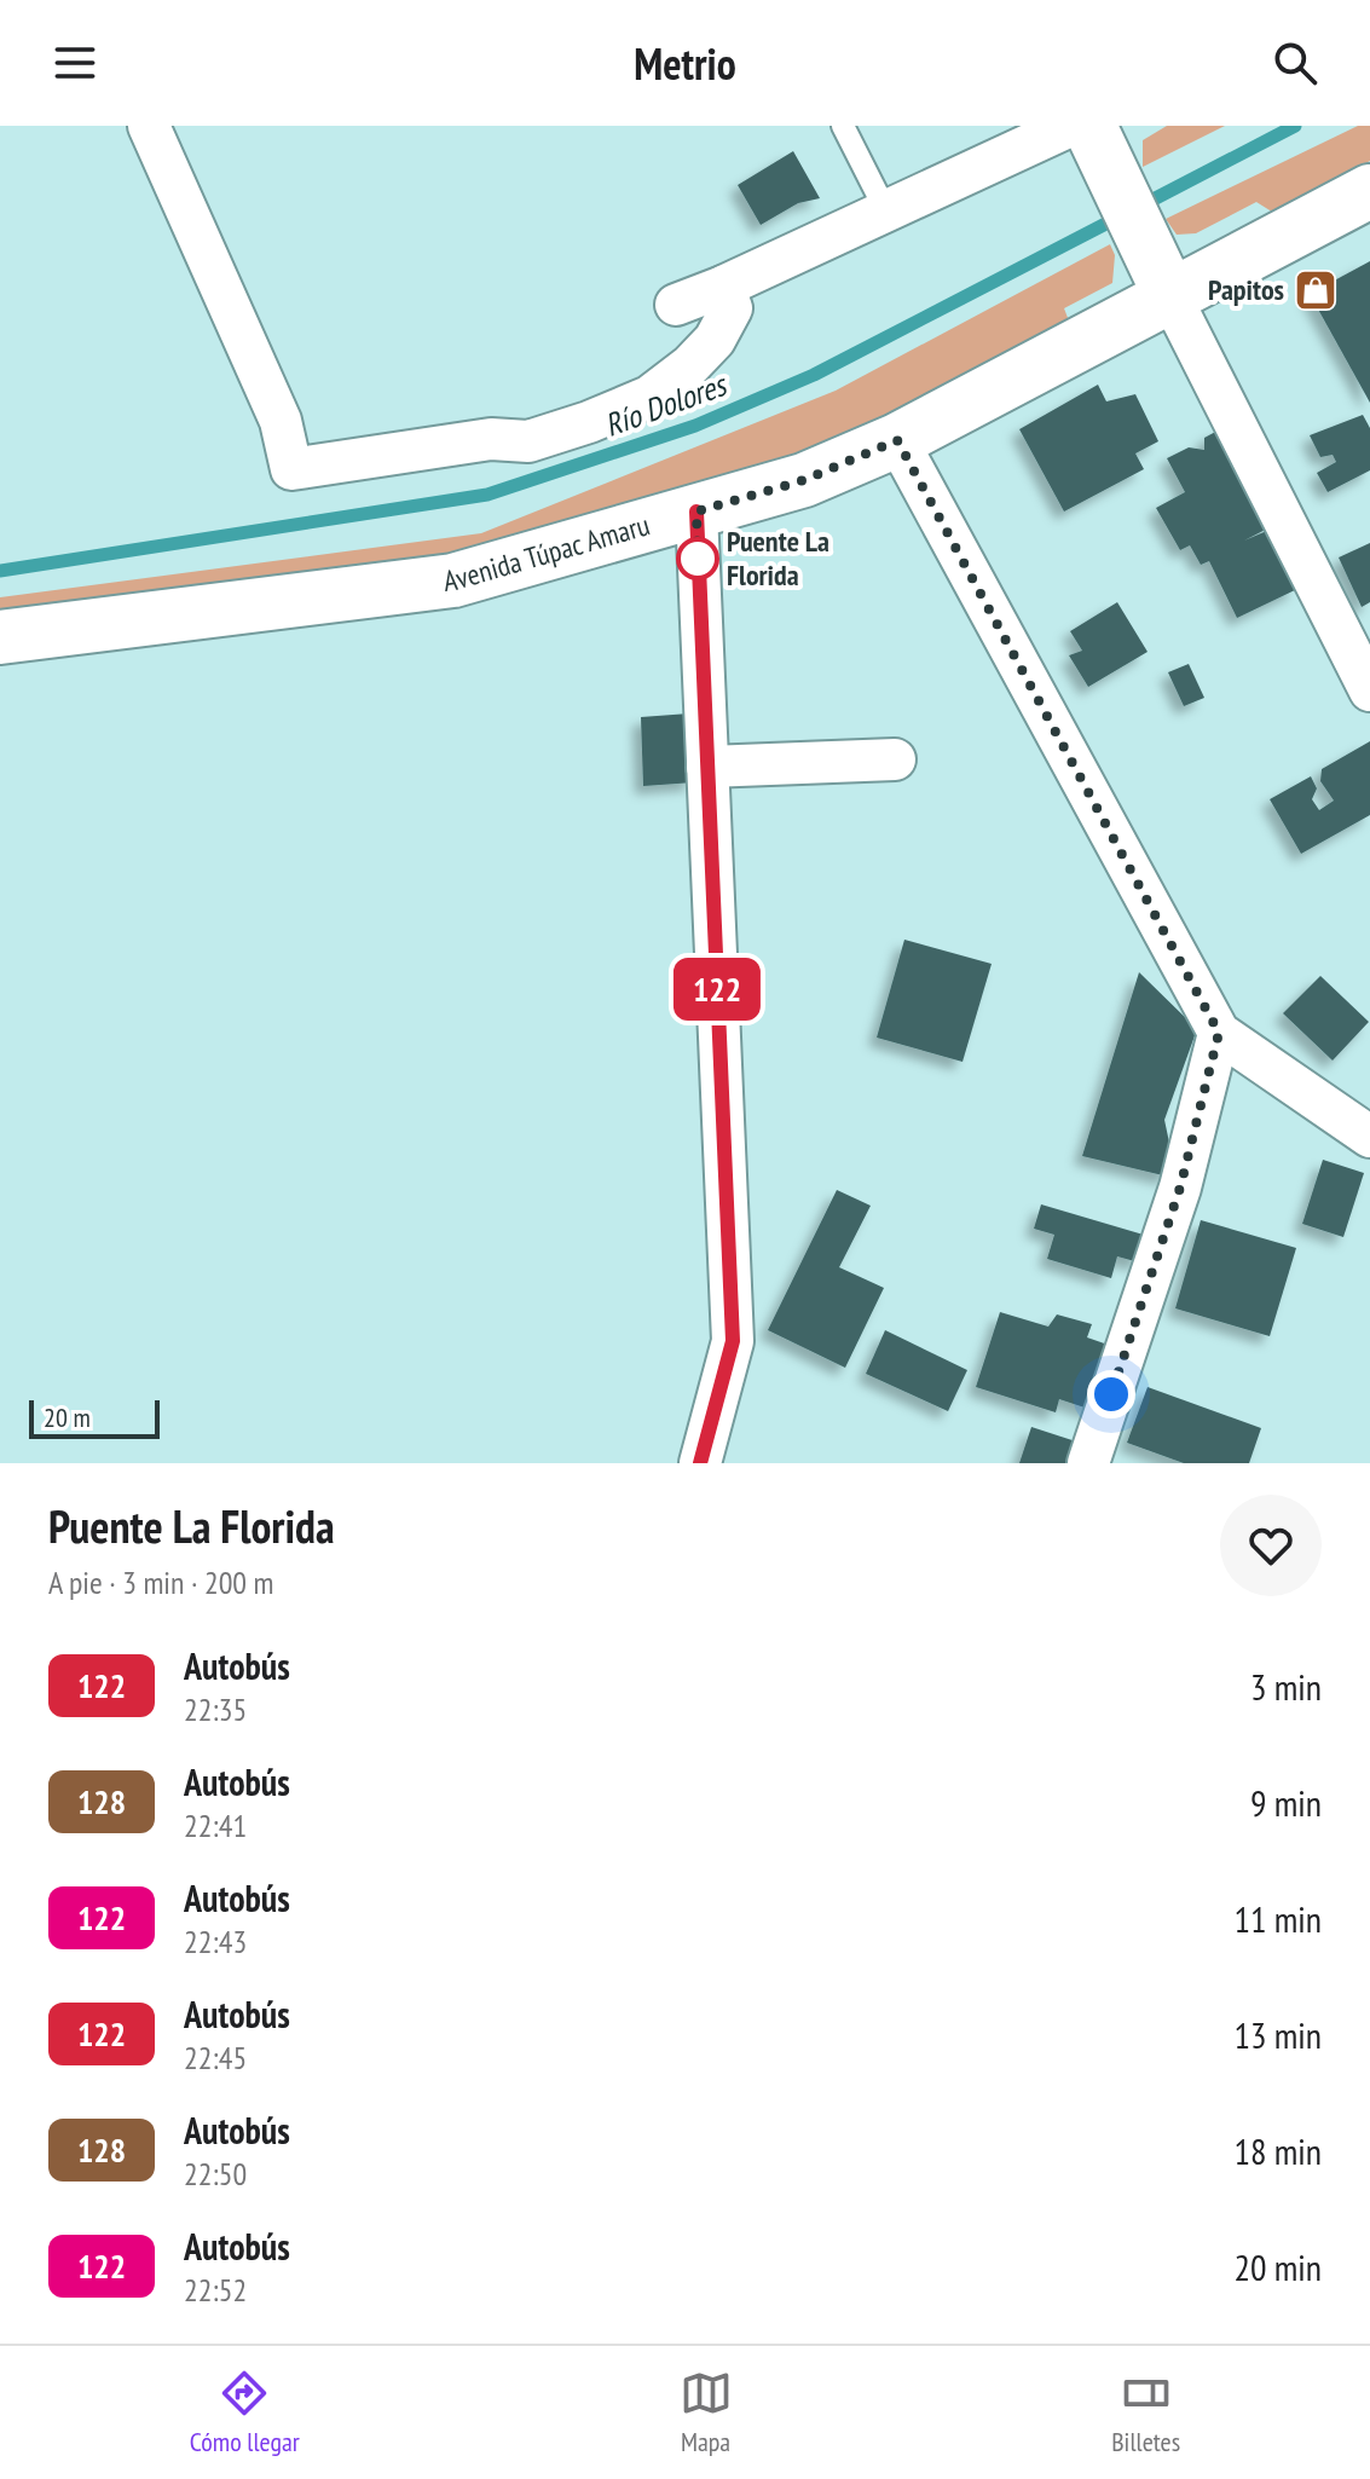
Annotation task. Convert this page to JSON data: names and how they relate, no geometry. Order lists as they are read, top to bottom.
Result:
{
  "streets": {
    "street": ["Avenida Túpac Amaru"]
  },
  "water": ["Río Dolores"],
  "places": {
    "shop": ["Papitos"],
    "other": ["Puente La Florida"]
  },
  "lines": ["bus line 122"],
  "scale_bar": "20 m",
  "page": {
    "header": "Metrio",
    "on_map": "122",
    "scale": "20 m",
    "heading": ["Puente La Florida", "A pie · 3 min · 200 m"],
    "list": [
      {
        "mark": "122",
        "name": "Autobús",
        "note": "22:35",
        "value": "3 min"
      },
      {
        "mark": "128",
        "name": "Autobús",
        "note": "22:41",
        "value": "9 min"
      },
      {
        "mark": "122",
        "name": "Autobús",
        "note": "22:43",
        "value": "11 min"
      },
      {
        "mark": "122",
        "name": "Autobús",
        "note": "22:45",
        "value": "13 min"
      },
      {
        "mark": "128",
        "name": "Autobús",
        "note": "22:50",
        "value": "18 min"
      },
      {
        "mark": "122",
        "name": "Autobús",
        "note": "22:52",
        "value": "20 min"
      }
    ],
    "tabs": ["Cómo llegar", "Mapa", "Billetes"]
  }
}
